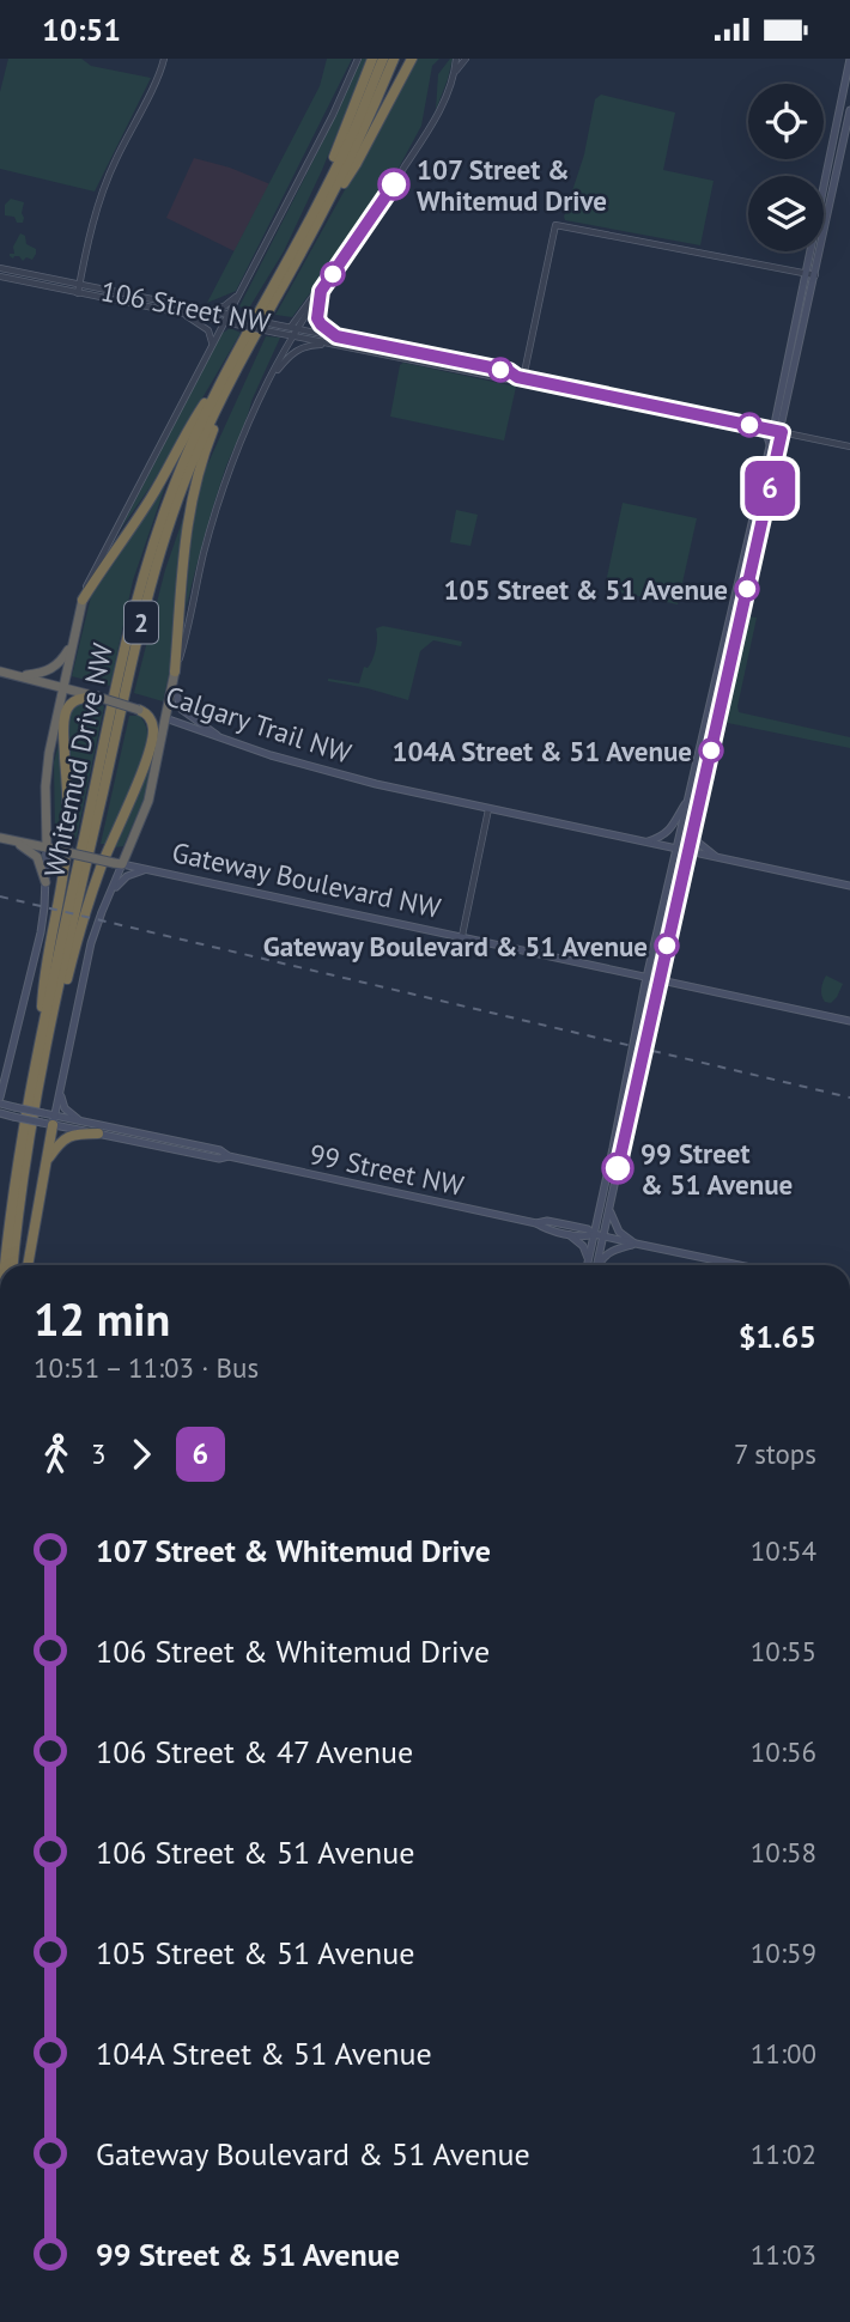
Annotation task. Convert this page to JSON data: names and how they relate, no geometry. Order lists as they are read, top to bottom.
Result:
{
  "streets": {
    "highway": [
      "2",
      "Calgary Trail NW",
      "Whitemud Drive NW",
      "Gateway Boulevard NW"
    ],
    "main road": ["99 Street NW"],
    "street": ["106 Street NW"]
  },
  "places": [
    "107 Street & Whitemud Drive",
    "105 Street & 51 Avenue",
    "104A Street & 51 Avenue",
    "Gateway Boulevard & 51 Avenue",
    "99 Street & 51 Avenue"
  ],
  "lines": ["bus line 6"],
  "page": {
    "status": "10:51",
    "on_map": "6",
    "heading": ["12 min", "10:51 – 11:03 · Bus", "$1.65"],
    "legs": ["3", "6", "7 stops"],
    "list": [
      {
        "name": "107 Street & Whitemud Drive",
        "value": "10:54"
      },
      {
        "name": "106 Street & Whitemud Drive",
        "value": "10:55"
      },
      {
        "name": "106 Street & 47 Avenue",
        "value": "10:56"
      },
      {
        "name": "106 Street & 51 Avenue",
        "value": "10:58"
      },
      {
        "name": "105 Street & 51 Avenue",
        "value": "10:59"
      },
      {
        "name": "104A Street & 51 Avenue",
        "value": "11:00"
      },
      {
        "name": "Gateway Boulevard & 51 Avenue",
        "value": "11:02"
      },
      {
        "name": "99 Street & 51 Avenue",
        "value": "11:03"
      }
    ]
  }
}
